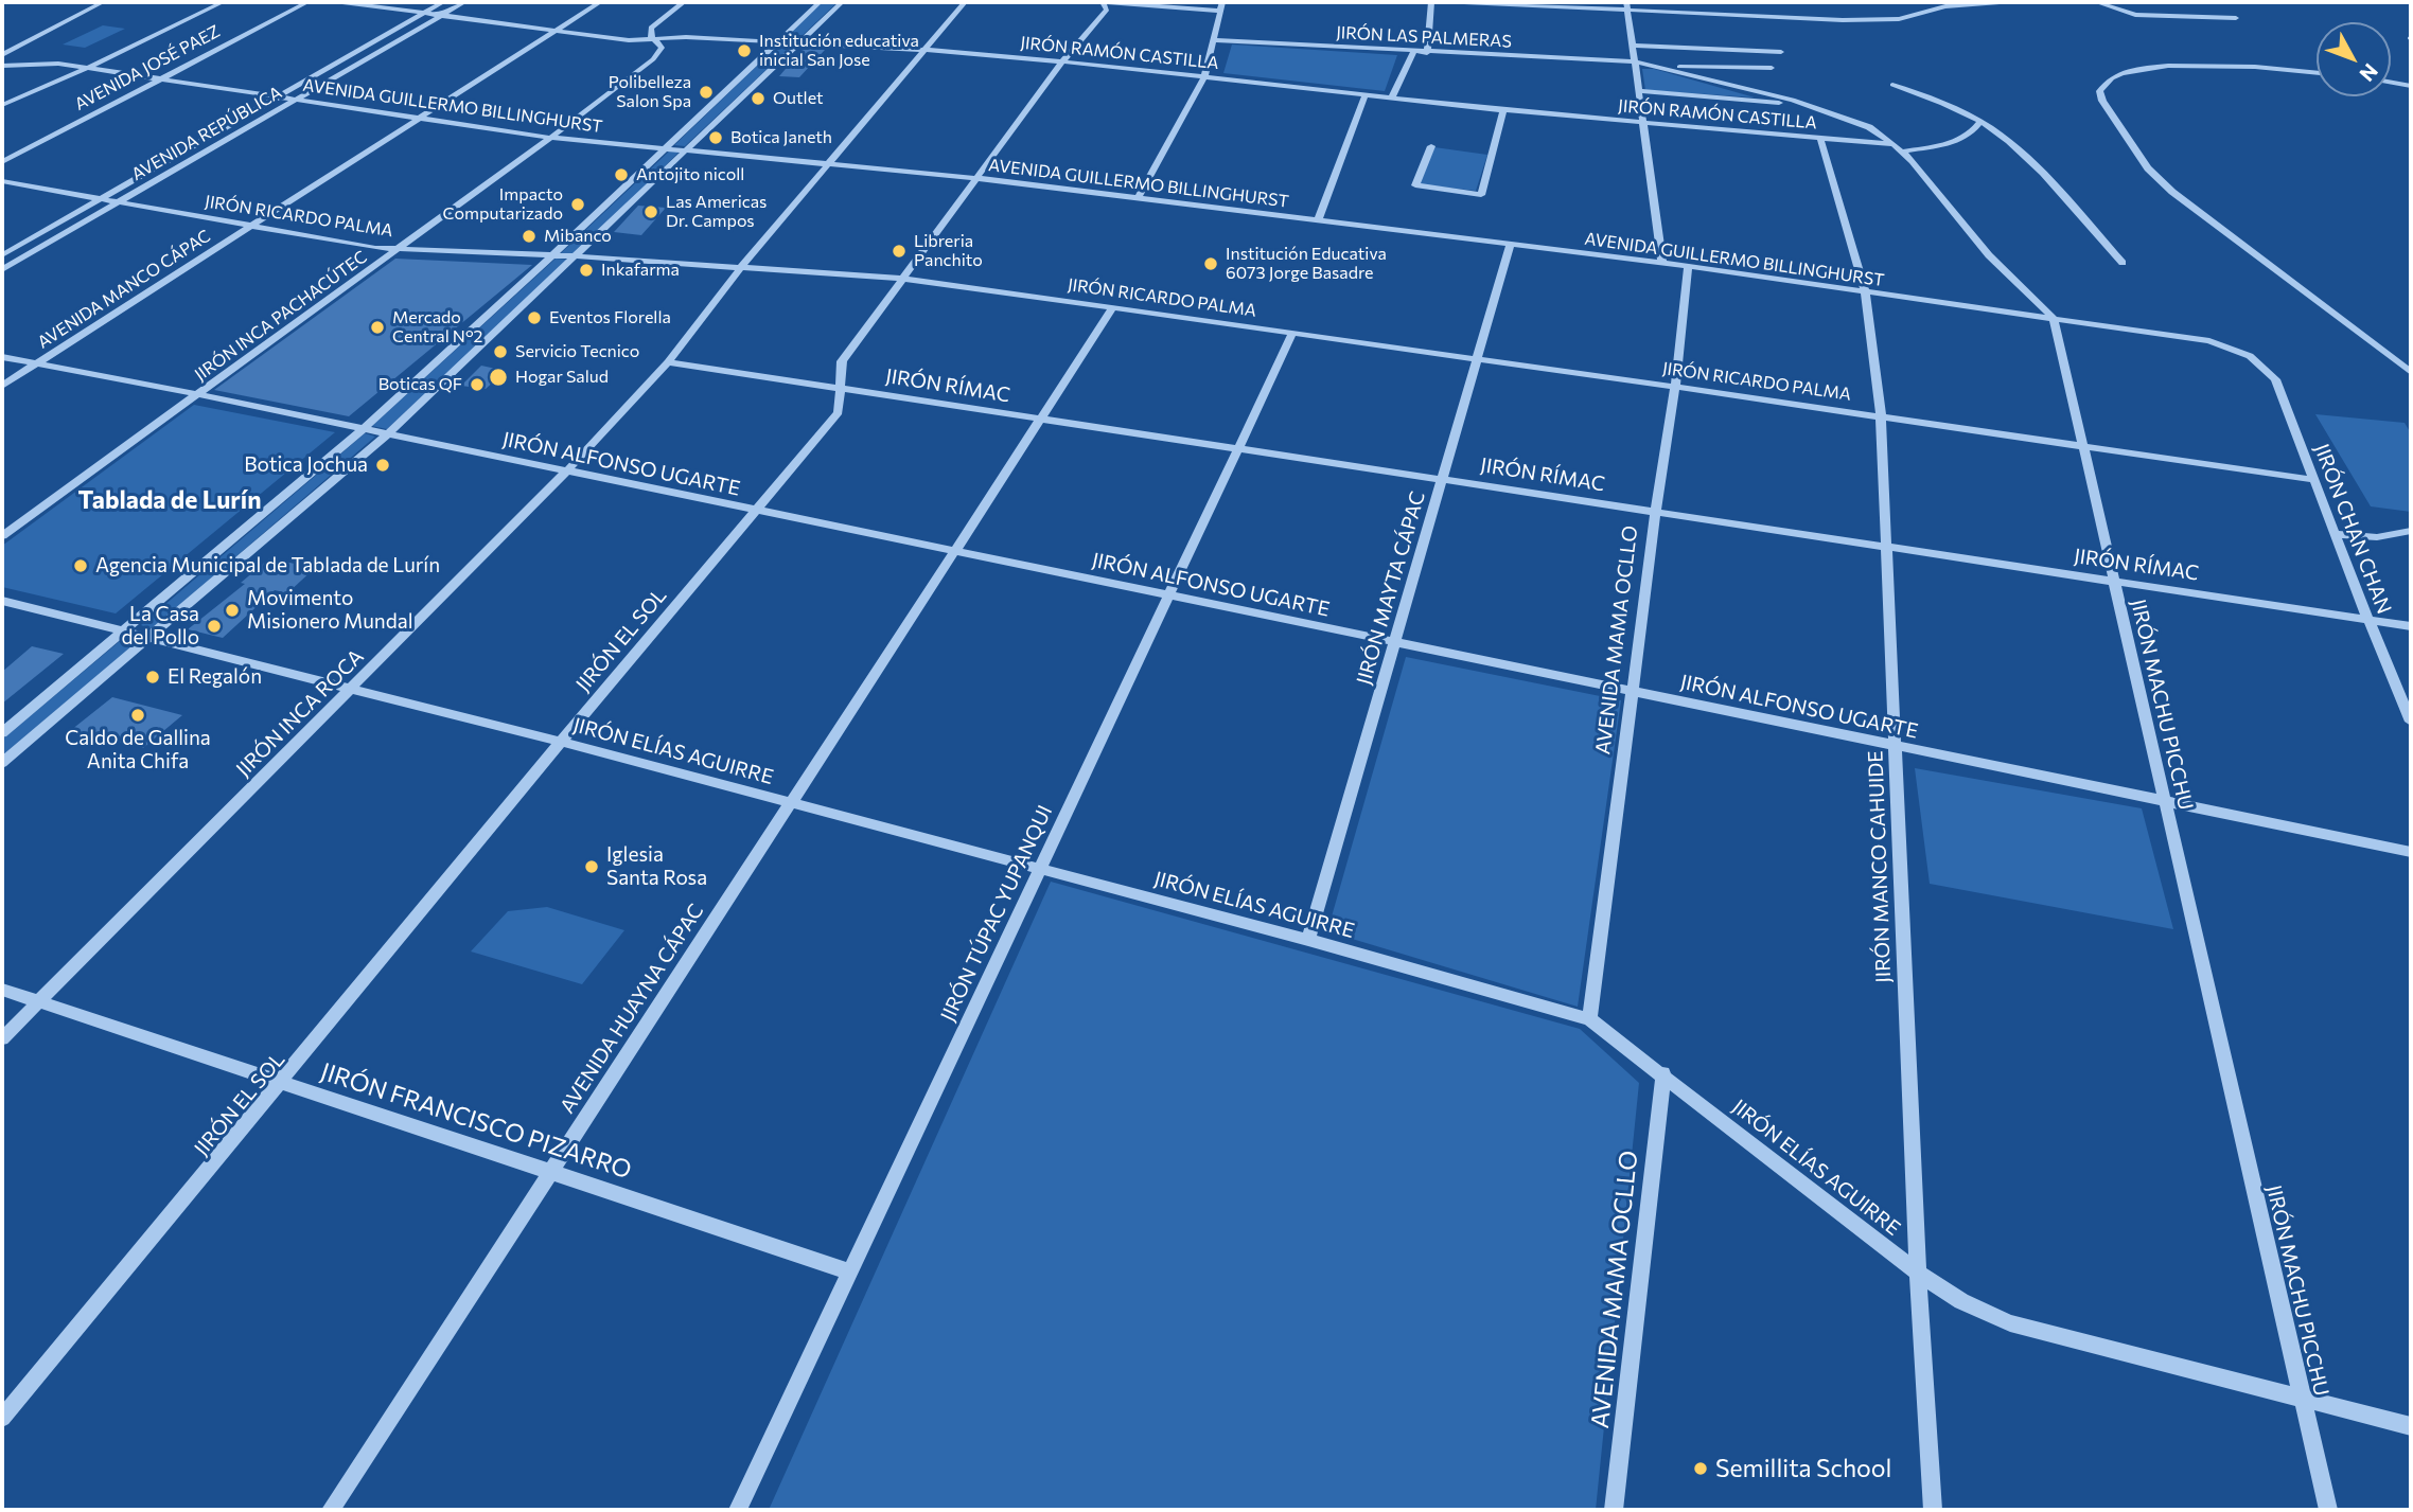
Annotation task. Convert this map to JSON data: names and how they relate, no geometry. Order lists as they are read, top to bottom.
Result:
{
  "streets": {
    "street": [
      "JIRÓN LAS PALMERAS",
      "JIRÓN RAMÓN CASTILLA",
      "AVENIDA JOSÉ PAEZ",
      "AVENIDA GUILLERMO BILLINGHURST",
      "AVENIDA REPÚBLICA",
      "JIRÓN RICARDO PALMA",
      "AVENIDA MANCO CÁPAC",
      "JIRÓN INCA PACHACÚTEC",
      "JIRÓN RÍMAC",
      "JIRÓN ALFONSO UGARTE",
      "JIRÓN CHAN CHAN",
      "JIRÓN MAYTA CÁPAC",
      "JIRÓN EL SOL",
      "AVENIDA MAMA OCLLO",
      "JIRÓN MACHU PICCHU",
      "JIRÓN INCA ROCA",
      "JIRÓN ELÍAS AGUIRRE",
      "JIRÓN MANCO CAHUIDE",
      "JIRÓN TÚPAC YUPANQUI",
      "AVENIDA HUAYNA CÁPAC",
      "JIRÓN FRANCISCO PIZARRO"
    ]
  },
  "crossings": [
    ["JIRÓN RAMÓN CASTILLA", "AVENIDA REPÚBLICA"],
    ["JIRÓN RAMÓN CASTILLA", "AVENIDA MANCO CÁPAC"],
    ["JIRÓN RAMÓN CASTILLA", "JIRÓN INCA PACHACÚTEC"],
    ["JIRÓN RAMÓN CASTILLA", "JIRÓN EL SOL"],
    ["JIRÓN RAMÓN CASTILLA", "JIRÓN INCA ROCA"],
    ["JIRÓN RAMÓN CASTILLA", "JIRÓN MANCO CAHUIDE"],
    ["AVENIDA JOSÉ PAEZ", "AVENIDA GUILLERMO BILLINGHURST"],
    ["AVENIDA GUILLERMO BILLINGHURST", "AVENIDA REPÚBLICA"],
    ["AVENIDA GUILLERMO BILLINGHURST", "AVENIDA MANCO CÁPAC"],
    ["AVENIDA GUILLERMO BILLINGHURST", "JIRÓN INCA PACHACÚTEC"],
    ["AVENIDA GUILLERMO BILLINGHURST", "JIRÓN CHAN CHAN"],
    ["AVENIDA GUILLERMO BILLINGHURST", "JIRÓN MAYTA CÁPAC"],
    ["AVENIDA GUILLERMO BILLINGHURST", "JIRÓN EL SOL"],
    ["AVENIDA GUILLERMO BILLINGHURST", "AVENIDA MAMA OCLLO"],
    ["AVENIDA GUILLERMO BILLINGHURST", "JIRÓN MACHU PICCHU"],
    ["AVENIDA GUILLERMO BILLINGHURST", "JIRÓN INCA ROCA"],
    ["AVENIDA GUILLERMO BILLINGHURST", "JIRÓN MANCO CAHUIDE"],
    ["AVENIDA REPÚBLICA", "JIRÓN RICARDO PALMA"],
    ["JIRÓN RICARDO PALMA", "AVENIDA MANCO CÁPAC"],
    ["JIRÓN RICARDO PALMA", "JIRÓN INCA PACHACÚTEC"],
    ["JIRÓN RICARDO PALMA", "JIRÓN CHAN CHAN"],
    ["JIRÓN RICARDO PALMA", "JIRÓN MAYTA CÁPAC"],
    ["JIRÓN RICARDO PALMA", "JIRÓN EL SOL"],
    ["JIRÓN RICARDO PALMA", "AVENIDA MAMA OCLLO"],
    ["JIRÓN RICARDO PALMA", "JIRÓN MACHU PICCHU"],
    ["JIRÓN RICARDO PALMA", "JIRÓN INCA ROCA"],
    ["JIRÓN RICARDO PALMA", "JIRÓN MANCO CAHUIDE"],
    ["JIRÓN RICARDO PALMA", "JIRÓN TÚPAC YUPANQUI"],
    ["JIRÓN RICARDO PALMA", "AVENIDA HUAYNA CÁPAC"],
    ["AVENIDA MANCO CÁPAC", "JIRÓN ALFONSO UGARTE"],
    ["JIRÓN INCA PACHACÚTEC", "JIRÓN ALFONSO UGARTE"],
    ["JIRÓN RÍMAC", "JIRÓN CHAN CHAN"],
    ["JIRÓN RÍMAC", "JIRÓN MAYTA CÁPAC"],
    ["JIRÓN RÍMAC", "JIRÓN EL SOL"],
    ["JIRÓN RÍMAC", "AVENIDA MAMA OCLLO"],
    ["JIRÓN RÍMAC", "JIRÓN MACHU PICCHU"],
    ["JIRÓN RÍMAC", "JIRÓN INCA ROCA"],
    ["JIRÓN RÍMAC", "JIRÓN MANCO CAHUIDE"],
    ["JIRÓN RÍMAC", "JIRÓN TÚPAC YUPANQUI"],
    ["JIRÓN RÍMAC", "AVENIDA HUAYNA CÁPAC"],
    ["JIRÓN ALFONSO UGARTE", "JIRÓN MAYTA CÁPAC"],
    ["JIRÓN ALFONSO UGARTE", "JIRÓN EL SOL"],
    ["JIRÓN ALFONSO UGARTE", "AVENIDA MAMA OCLLO"],
    ["JIRÓN ALFONSO UGARTE", "JIRÓN MACHU PICCHU"],
    ["JIRÓN ALFONSO UGARTE", "JIRÓN INCA ROCA"],
    ["JIRÓN ALFONSO UGARTE", "JIRÓN MANCO CAHUIDE"],
    ["JIRÓN ALFONSO UGARTE", "JIRÓN TÚPAC YUPANQUI"],
    ["JIRÓN ALFONSO UGARTE", "AVENIDA HUAYNA CÁPAC"],
    ["JIRÓN MAYTA CÁPAC", "JIRÓN ELÍAS AGUIRRE"],
    ["JIRÓN EL SOL", "JIRÓN ELÍAS AGUIRRE"],
    ["JIRÓN EL SOL", "JIRÓN FRANCISCO PIZARRO"],
    ["AVENIDA MAMA OCLLO", "JIRÓN ELÍAS AGUIRRE"],
    ["JIRÓN MACHU PICCHU", "JIRÓN ELÍAS AGUIRRE"],
    ["JIRÓN INCA ROCA", "JIRÓN ELÍAS AGUIRRE"],
    ["JIRÓN INCA ROCA", "JIRÓN FRANCISCO PIZARRO"],
    ["JIRÓN ELÍAS AGUIRRE", "JIRÓN MANCO CAHUIDE"],
    ["JIRÓN ELÍAS AGUIRRE", "JIRÓN TÚPAC YUPANQUI"],
    ["JIRÓN ELÍAS AGUIRRE", "AVENIDA HUAYNA CÁPAC"],
    ["JIRÓN TÚPAC YUPANQUI", "JIRÓN FRANCISCO PIZARRO"],
    ["AVENIDA HUAYNA CÁPAC", "JIRÓN FRANCISCO PIZARRO"]
  ],
  "districts": ["Tablada de Lurín"],
  "places": [
    "Institución educativa inicial San Jose",
    "Polibelleza Salon Spa",
    "Outlet",
    "Botica Janeth",
    "Antojito nicoll",
    "Impacto Computarizado",
    "Las Americas Dr. Campos",
    "Mibanco",
    "Libreria Panchito",
    "Institución Educativa 6073 Jorge Basadre",
    "Inkafarma",
    "Eventos Florella",
    "Mercado Central N°2",
    "Servicio Tecnico",
    "Hogar Salud",
    "Boticas QF",
    "Botica Jochua",
    "Agencia Municipal de Tablada de Lurín",
    "Movimento Misionero Mundal",
    "La Casa del Pollo",
    "El Regalón",
    "Caldo de Gallina Anita Chifa",
    "Iglesia Santa Rosa",
    "Semillita School"
  ],
  "north": "bottom right"
}
